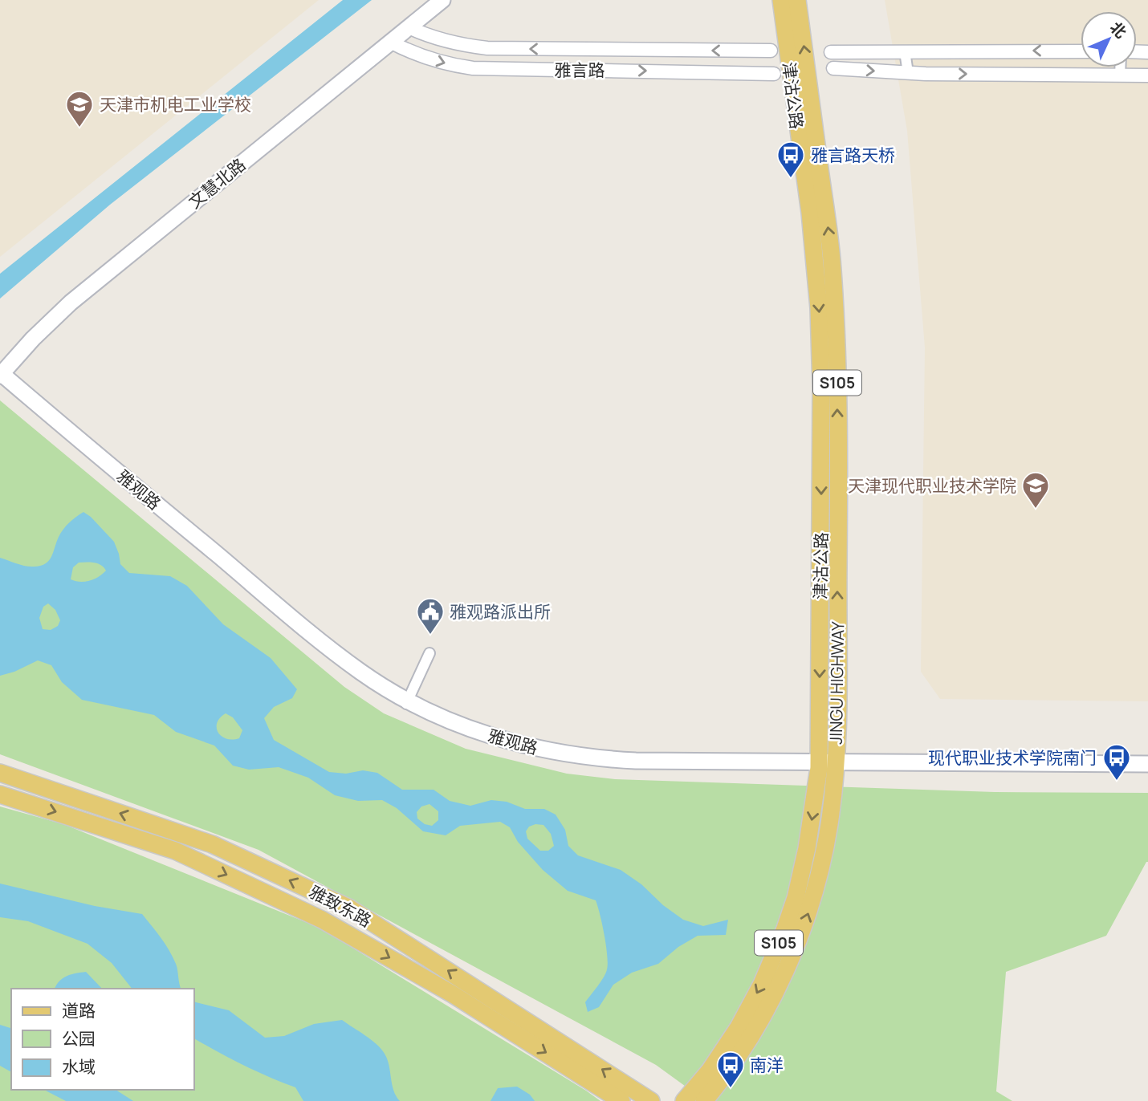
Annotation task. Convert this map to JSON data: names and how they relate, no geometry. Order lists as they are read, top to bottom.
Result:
{
  "streets": {
    "main road": [
      "津沽公路",
      "文慧北路",
      "S105",
      "雅观路",
      "JINGU HIGHWAY",
      "雅致东路"
    ],
    "street": ["雅言路"]
  },
  "crossings": [
    ["雅言路", "文慧北路"],
    ["津沽公路", "雅观路"],
    ["津沽公路", "JINGU HIGHWAY"],
    ["文慧北路", "雅观路"],
    ["雅观路", "JINGU HIGHWAY"]
  ],
  "one_way": ["津沽公路", "JINGU HIGHWAY"],
  "places": {
    "school or university": ["天津市机电工业学校", "天津现代职业技术学院"],
    "bus stop": ["雅言路天桥", "现代职业技术学院南门", "南洋"],
    "public building": ["雅观路派出所"]
  },
  "legend": ["道路", "公园", "水域"],
  "north": "top right"
}
